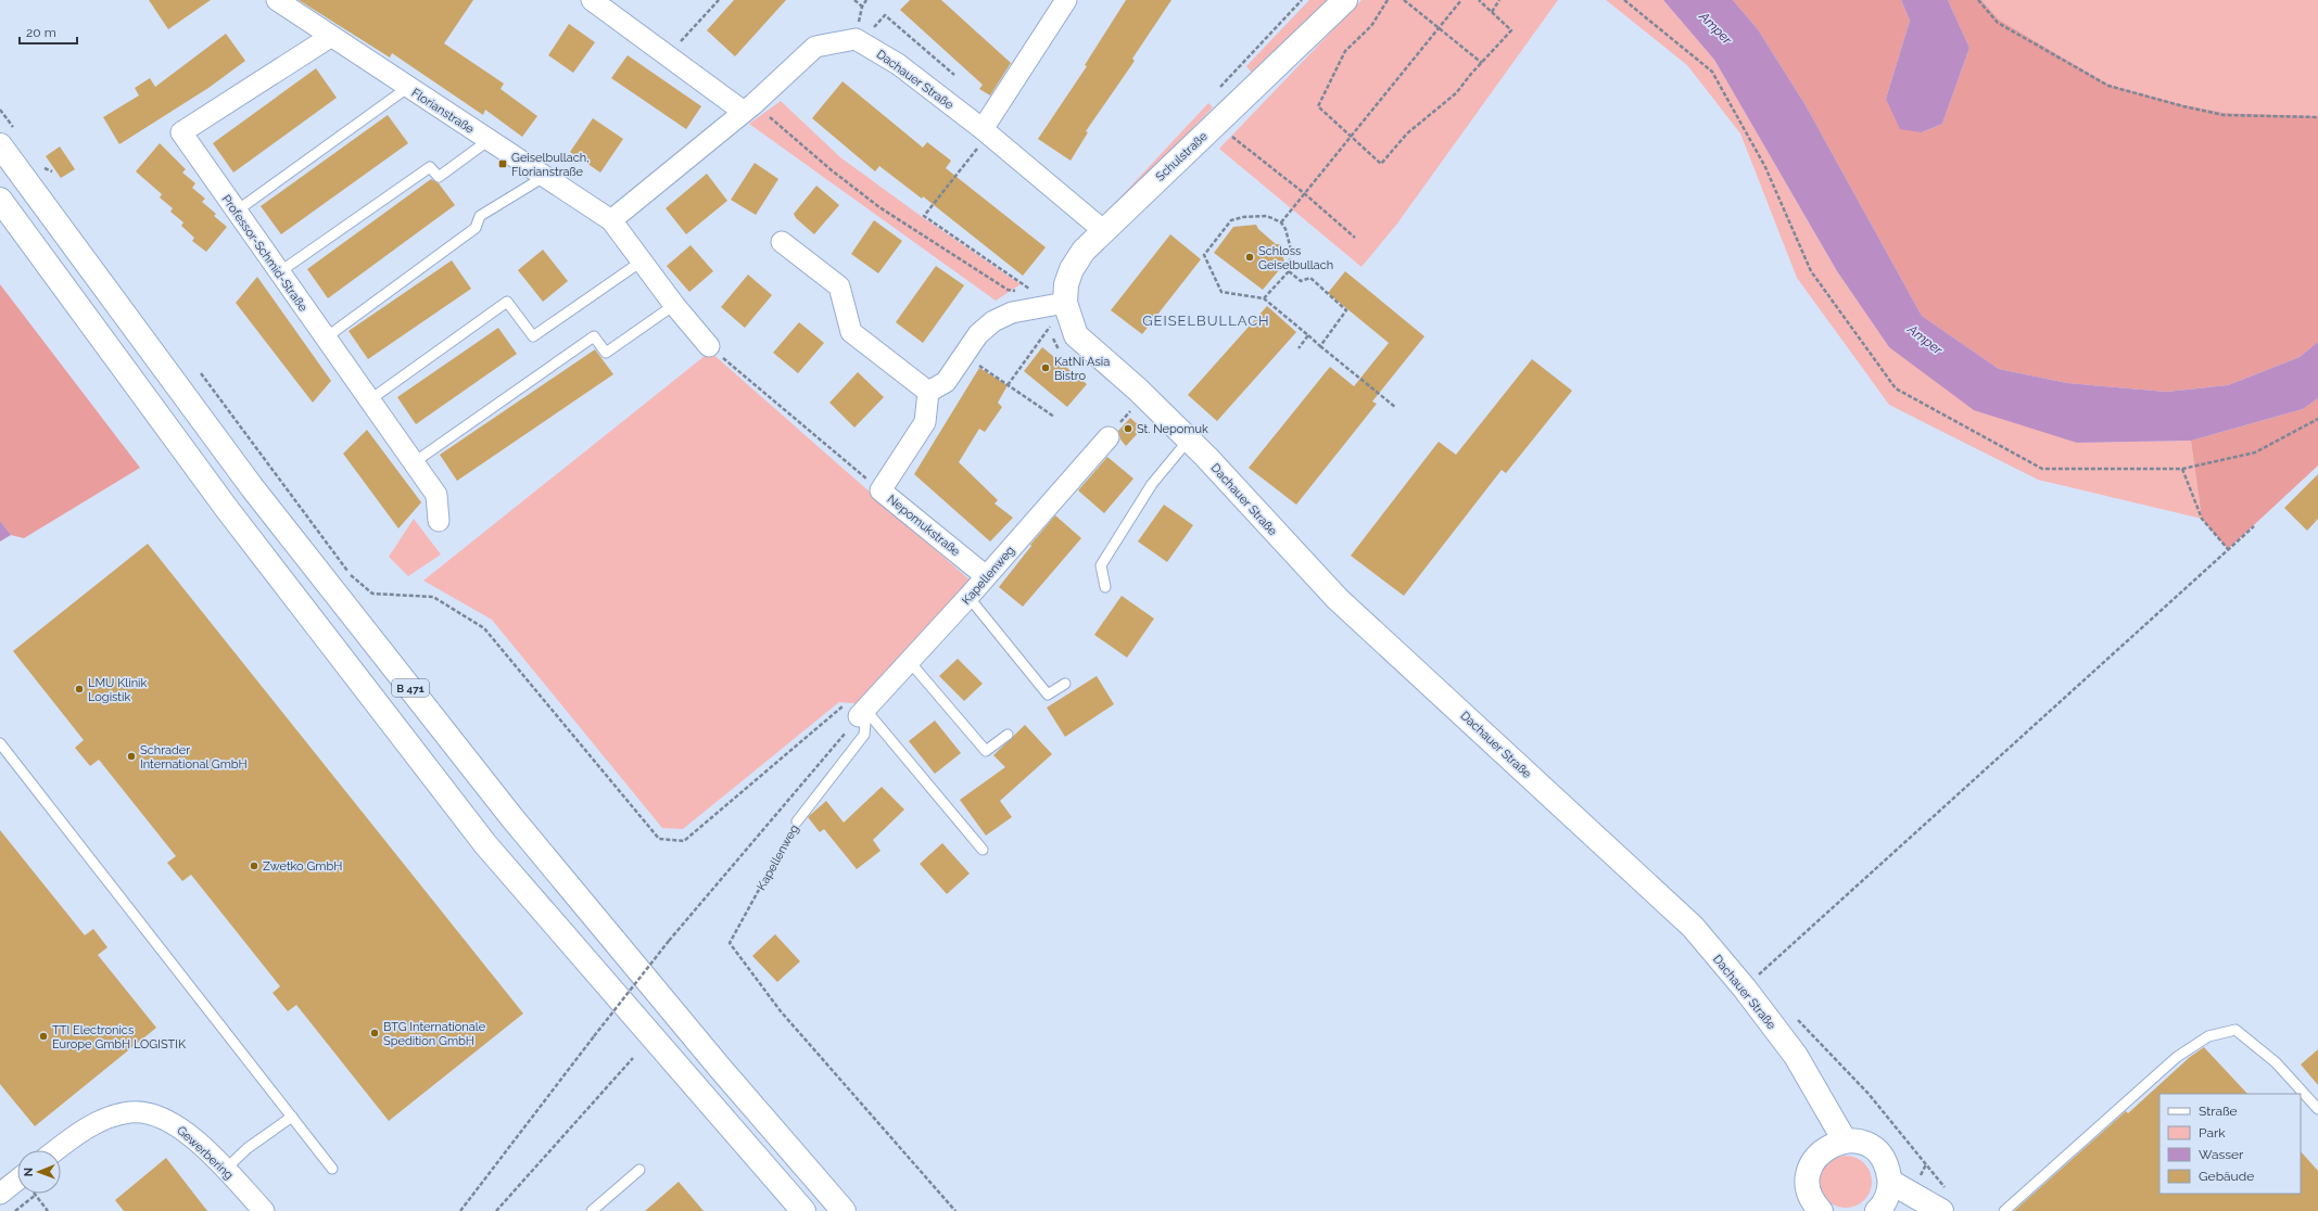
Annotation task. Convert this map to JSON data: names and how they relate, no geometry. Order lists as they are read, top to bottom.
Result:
{
  "streets": {
    "main road": ["Dachauer Straße", "Schulstraße", "B 471"],
    "street": [
      "Florianstraße",
      "Professor-Schmid-Straße",
      "Nepomukstraße",
      "Kapellenweg",
      "Gewerbering"
    ]
  },
  "crossings": [
    ["Dachauer Straße", "Schulstraße"],
    ["Florianstraße", "Professor-Schmid-Straße"],
    ["Nepomukstraße", "Kapellenweg"]
  ],
  "districts": ["GEISELBULLACH"],
  "water": ["Amper"],
  "places": {
    "transit": ["Geiselbullach, Florianstraße"],
    "other": [
      "Schloss Geiselbullach",
      "KatNi Asia Bistro",
      "St. Nepomuk",
      "LMU Klinik Logistik",
      "Schrader International GmbH",
      "Zwetko GmbH",
      "BTG Internationale Spedition GmbH",
      "TTI Electronics Europe GmbH LOGISTIK"
    ]
  },
  "legend": [
    "Straße",
    "Park",
    "Wasser",
    "Gebäude"
  ],
  "scale_bar": "20 m",
  "north": "left"
}
